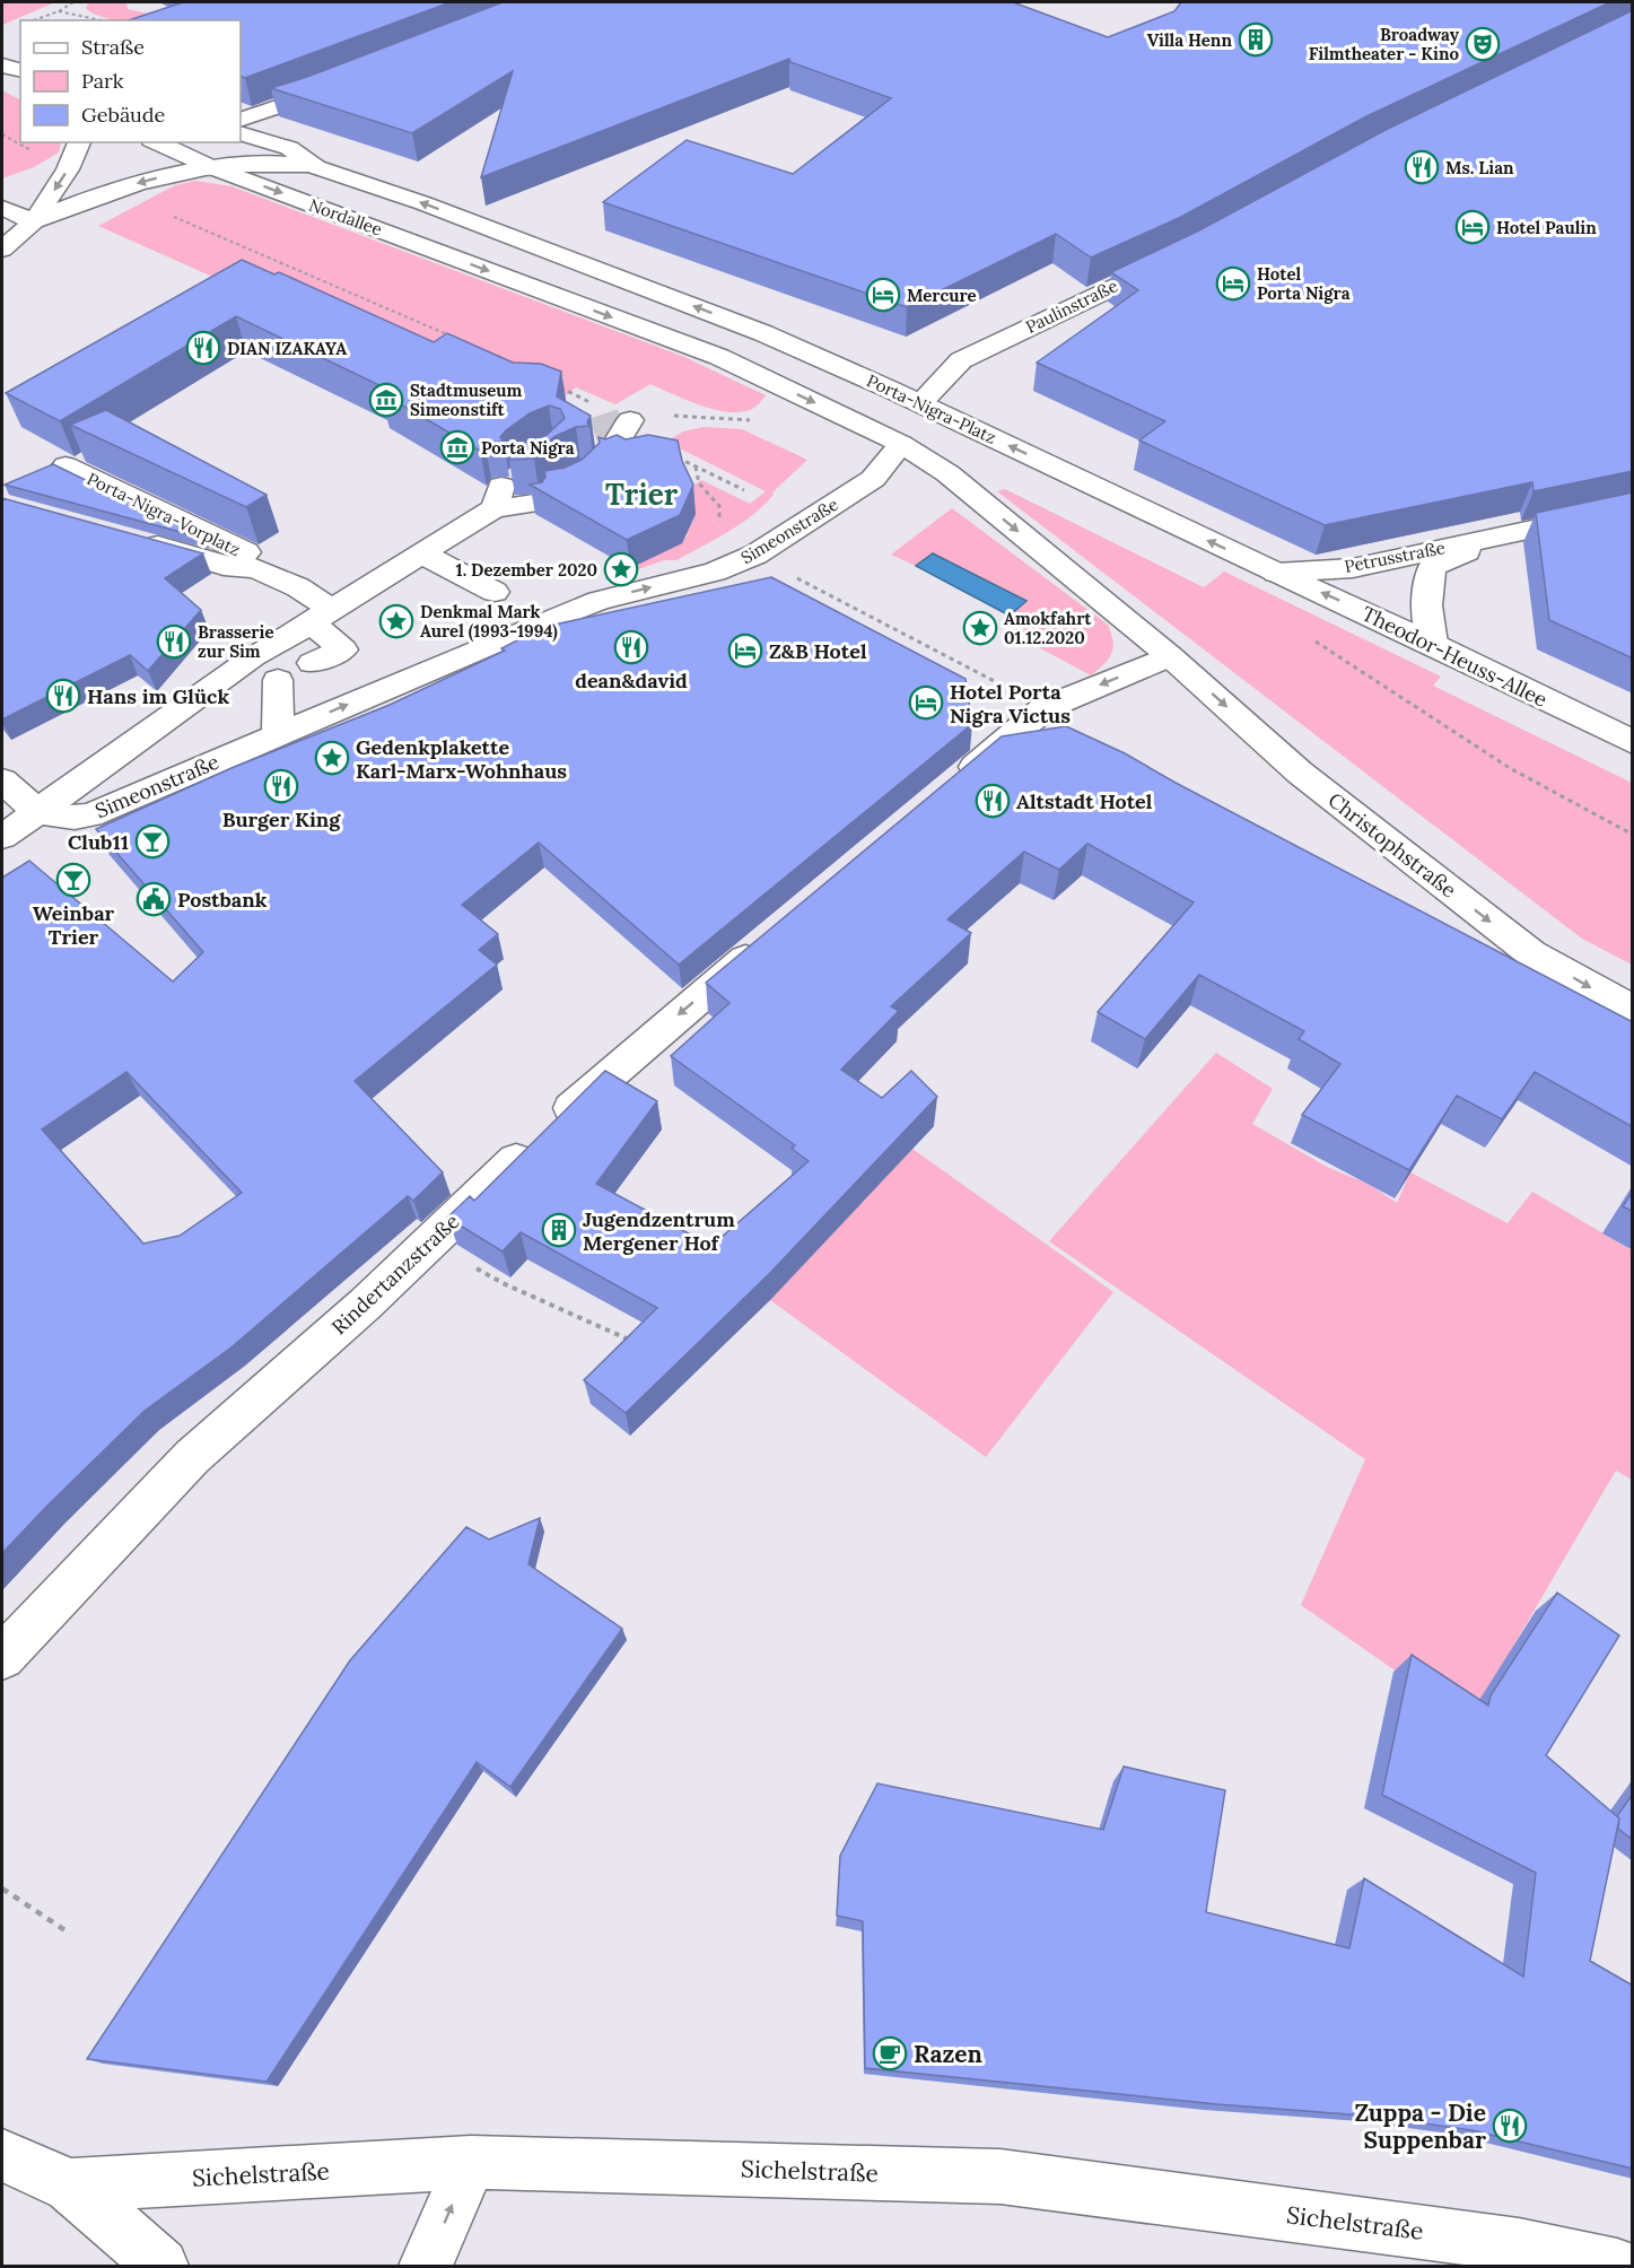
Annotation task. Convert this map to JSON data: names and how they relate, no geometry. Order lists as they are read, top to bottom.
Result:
{
  "streets": {
    "street": [
      "Nordallee",
      "Paulinstraße",
      "Porta-Nigra-Platz",
      "Porta-Nigra-Vorplatz",
      "Simeonstraße",
      "Petrusstraße",
      "Theodor-Heuss-Allee",
      "Christophstraße",
      "Rindertanzstraße",
      "Sichelstraße"
    ]
  },
  "crossings": [
    ["Nordallee", "Paulinstraße"],
    ["Nordallee", "Porta-Nigra-Platz"],
    ["Nordallee", "Simeonstraße"],
    ["Paulinstraße", "Porta-Nigra-Platz"],
    ["Paulinstraße", "Simeonstraße"],
    ["Porta-Nigra-Platz", "Petrusstraße"],
    ["Porta-Nigra-Platz", "Theodor-Heuss-Allee"],
    ["Petrusstraße", "Theodor-Heuss-Allee"]
  ],
  "one_way": ["Theodor-Heuss-Allee", "Christophstraße", "Rindertanzstraße"],
  "districts": ["Trier"],
  "places": {
    "building": ["Villa Henn", "Jugendzentrum Mergener Hof"],
    "theatre": ["Broadway Filmtheater - Kino"],
    "restaurant": [
      "Ms. Lian",
      "DIAN IZAKAYA",
      "Brasserie zur Sim",
      "dean&david",
      "Hans im Glück",
      "Burger King",
      "Altstadt Hotel",
      "Zuppa - Die Suppenbar"
    ],
    "hotel": [
      "Hotel Paulin",
      "Hotel Porta Nigra",
      "Mercure",
      "Z&B Hotel",
      "Hotel Porta Nigra Victus"
    ],
    "museum": ["Stadtmuseum Simeonstift", "Porta Nigra"],
    "place": [
      "1. Dezember 2020",
      "Denkmal Mark Aurel (1993-1994)",
      "Amokfahrt 01.12.2020",
      "Gedenkplakette Karl-Marx-Wohnhaus"
    ],
    "bar": ["Club11", "Weinbar Trier"],
    "public building": ["Postbank"],
    "cafe": ["Razen"]
  },
  "legend": ["Straße", "Park", "Gebäude"]
}
